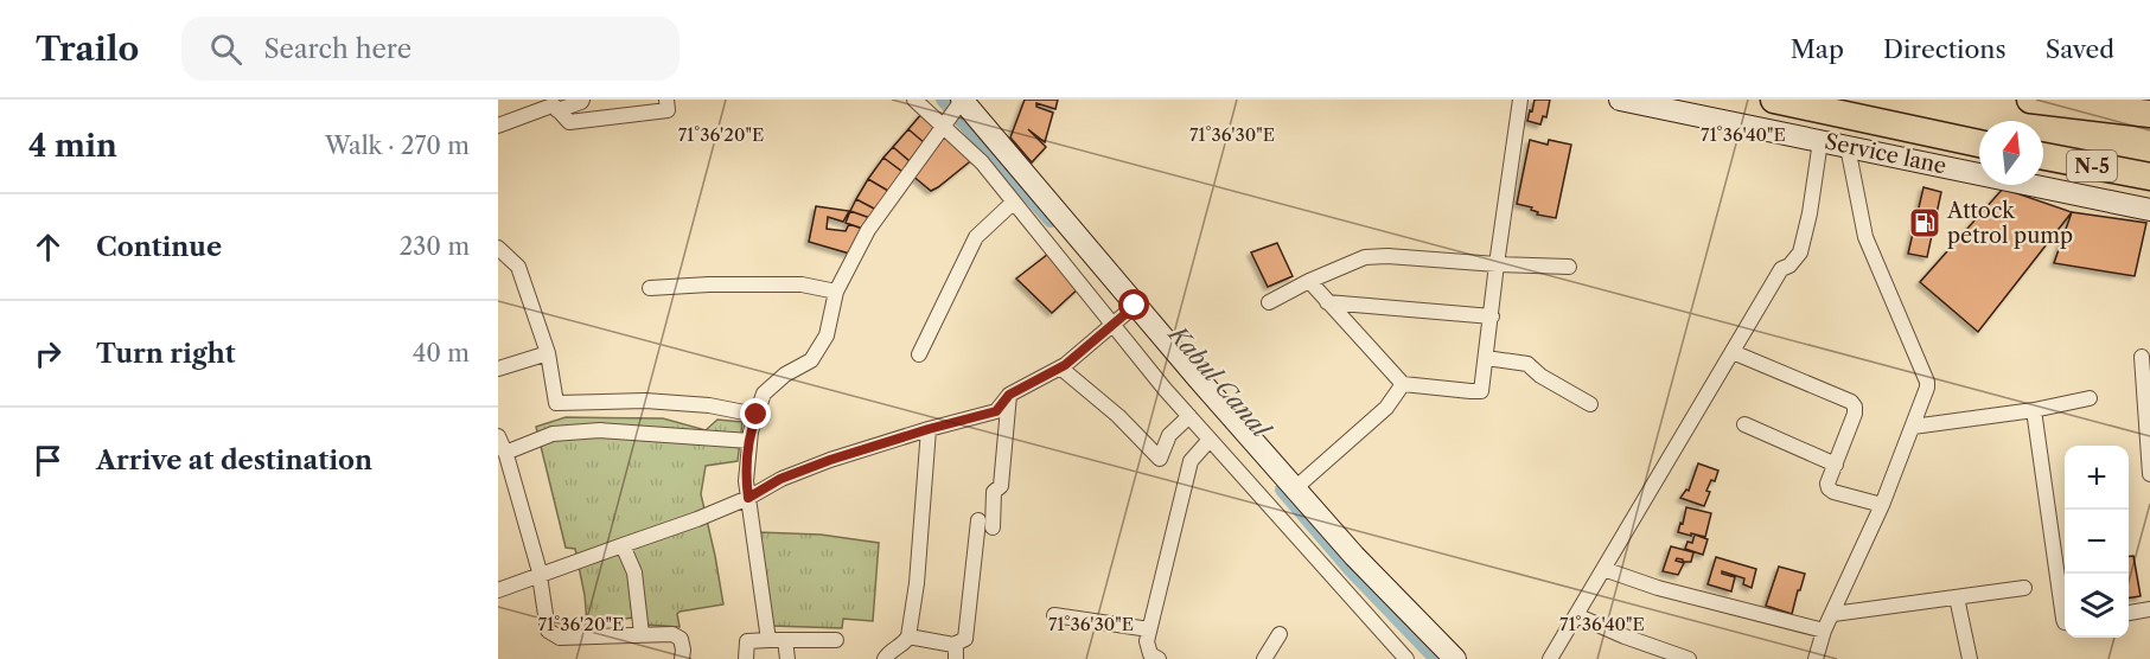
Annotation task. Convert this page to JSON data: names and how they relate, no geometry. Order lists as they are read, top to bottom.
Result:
{
  "streets": {
    "highway": ["N-5"],
    "main road": ["Service lane"]
  },
  "water": ["Kabul Canal"],
  "places": {
    "fuel station": ["Attock petrol pump"]
  },
  "north": "top",
  "page": {
    "header": "Trailo",
    "search": "Search here",
    "nav": ["Map", "Directions", "Saved"],
    "heading": ["4 min", "Walk · 270 m"],
    "list": [
      ["Continue", "230 m"],
      ["Turn right", "40 m"],
      "Arrive at destination"
    ],
    "map_buttons": ["+", "−"]
  },
  "coordinates": ["71°36'40\"E", "71°36'20\"E", "71°36'30\"E"]
}
